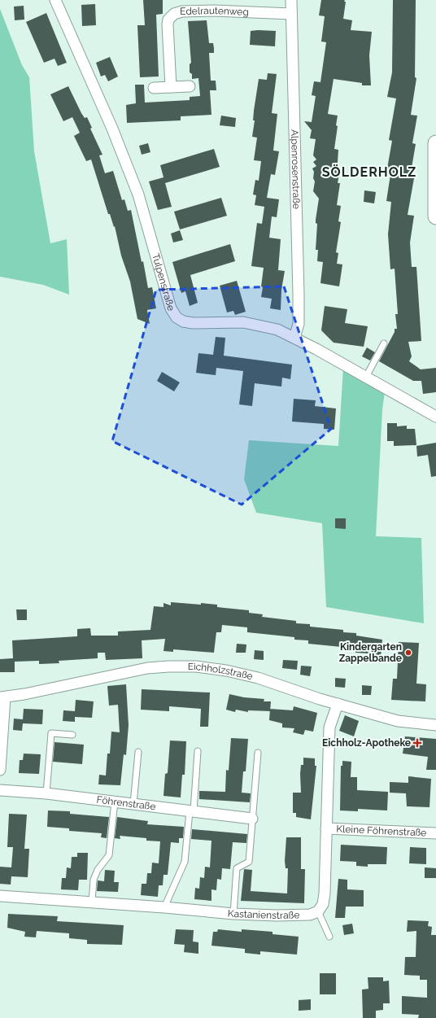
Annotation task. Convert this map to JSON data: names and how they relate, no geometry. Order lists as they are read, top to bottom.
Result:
{
  "streets": {
    "street": [
      "Edelrautenweg",
      "Alpenrosenstraße",
      "Tulpenstraße",
      "Eichholzstraße",
      "Föhrenstraße",
      "Kleine Föhrenstraße",
      "Kastanienstraße"
    ]
  },
  "crossings": [
    ["Edelrautenweg", "Alpenrosenstraße"],
    ["Alpenrosenstraße", "Tulpenstraße"]
  ],
  "districts": ["SÖLDERHOLZ"],
  "places": {
    "other": ["Kindergarten Zappelbande"],
    "health": ["Eichholz-Apotheke"]
  }
}
